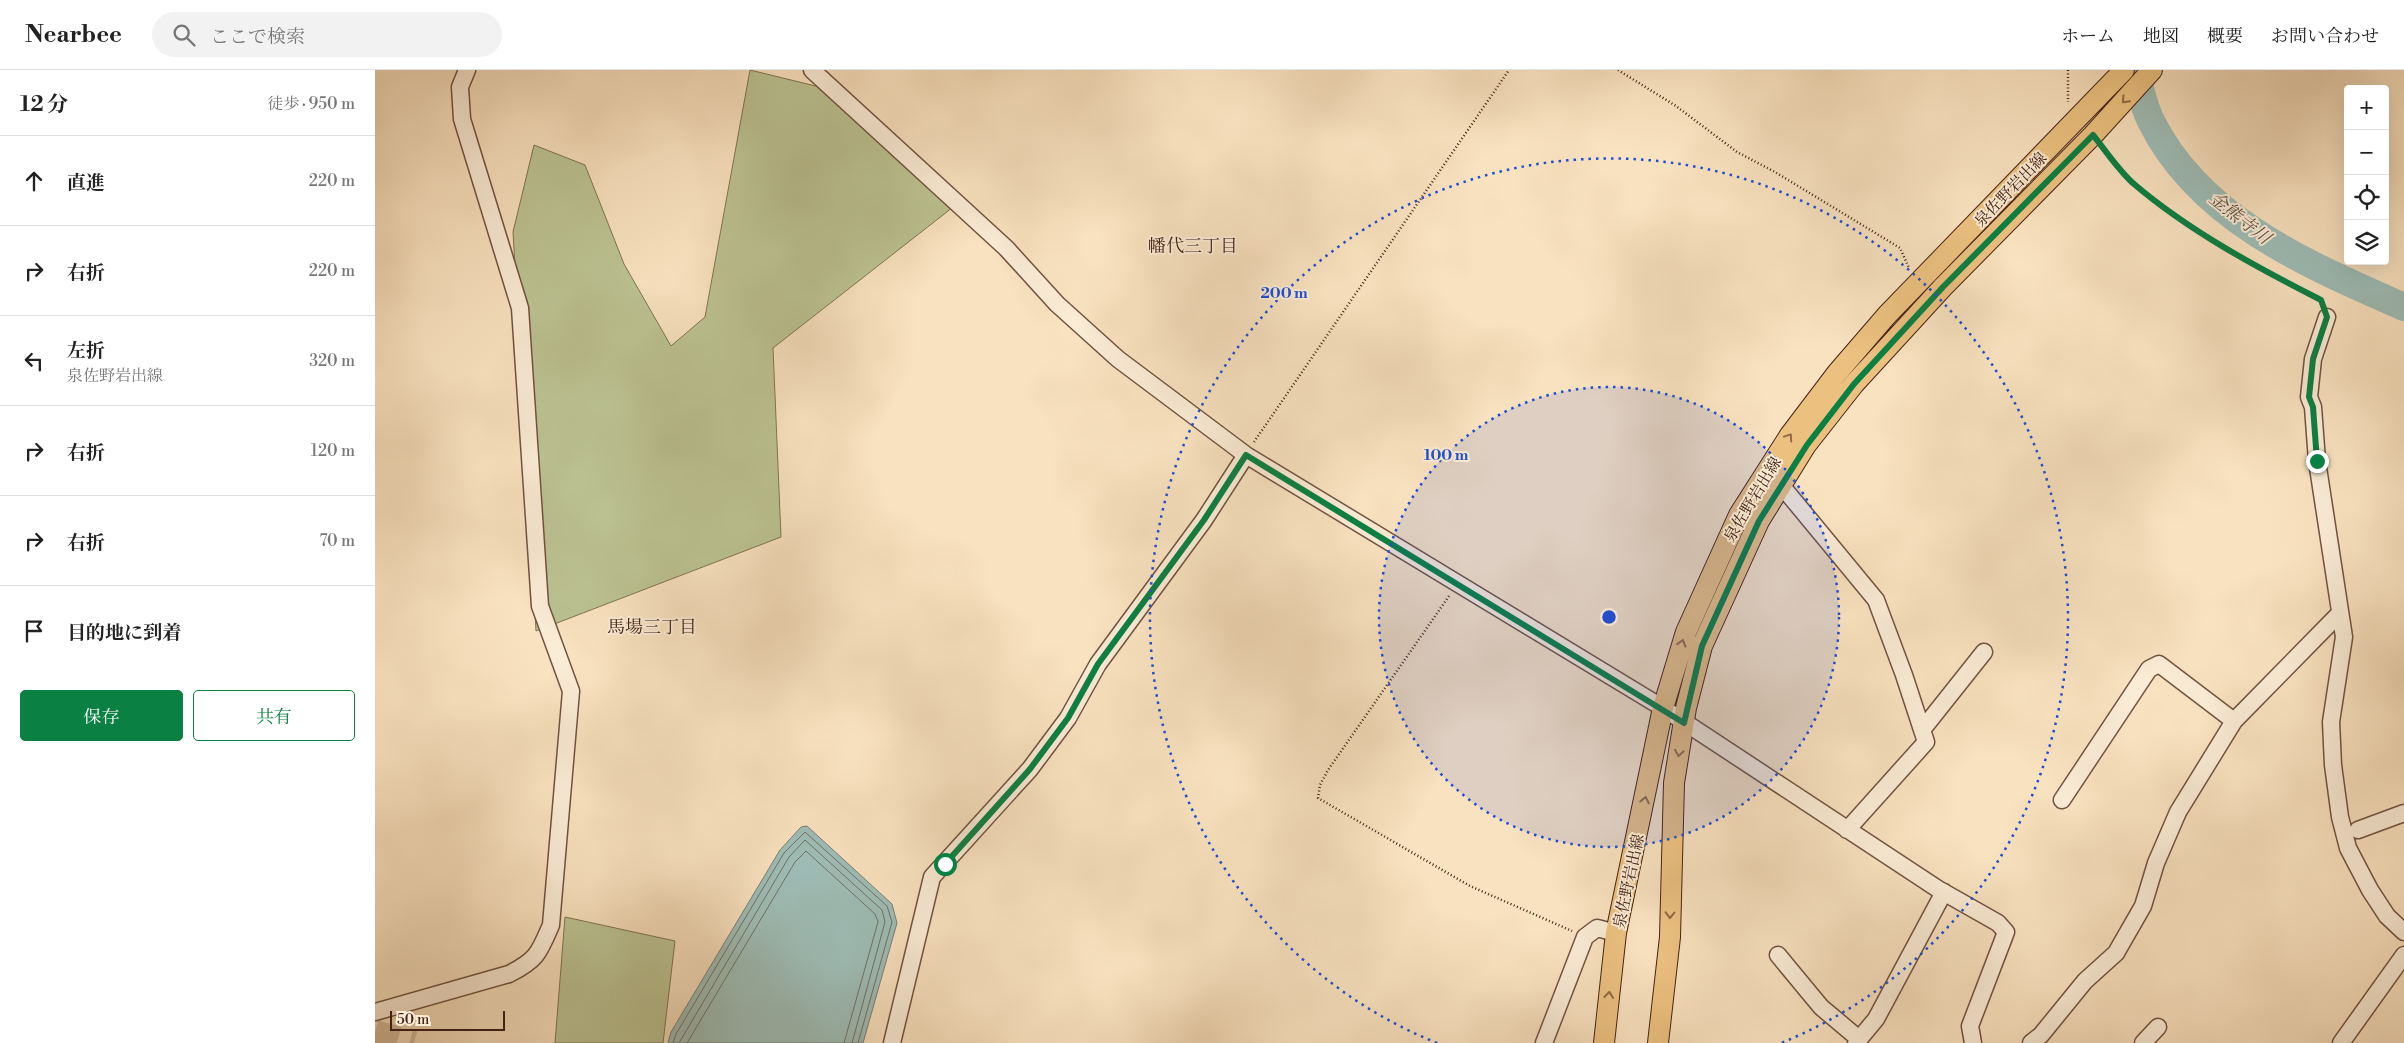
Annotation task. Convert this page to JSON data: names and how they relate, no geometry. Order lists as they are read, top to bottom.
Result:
{
  "streets": {
    "main road": ["泉佐野岩出線"]
  },
  "districts": ["幡代三丁目", "馬場三丁目"],
  "water": ["金熊寺川"],
  "scale_bar": "50 m",
  "page": {
    "header": "Nearbee",
    "search": "ここで検索",
    "nav": [
      "ホーム",
      "地図",
      "概要",
      "お問い合わせ"
    ],
    "heading": ["12 分", "徒歩 · 950 m"],
    "map_buttons": ["+", "−"],
    "list": [
      ["直進", "220 m"],
      ["右折", "220 m"],
      ["左折", "泉佐野岩出線", "320 m"],
      ["右折", "120 m"],
      ["右折", "70 m"],
      "目的地に到着"
    ],
    "buttons": ["保存", "共有"],
    "scale": "50 m"
  },
  "rings": ["200 m", "100 m"]
}
